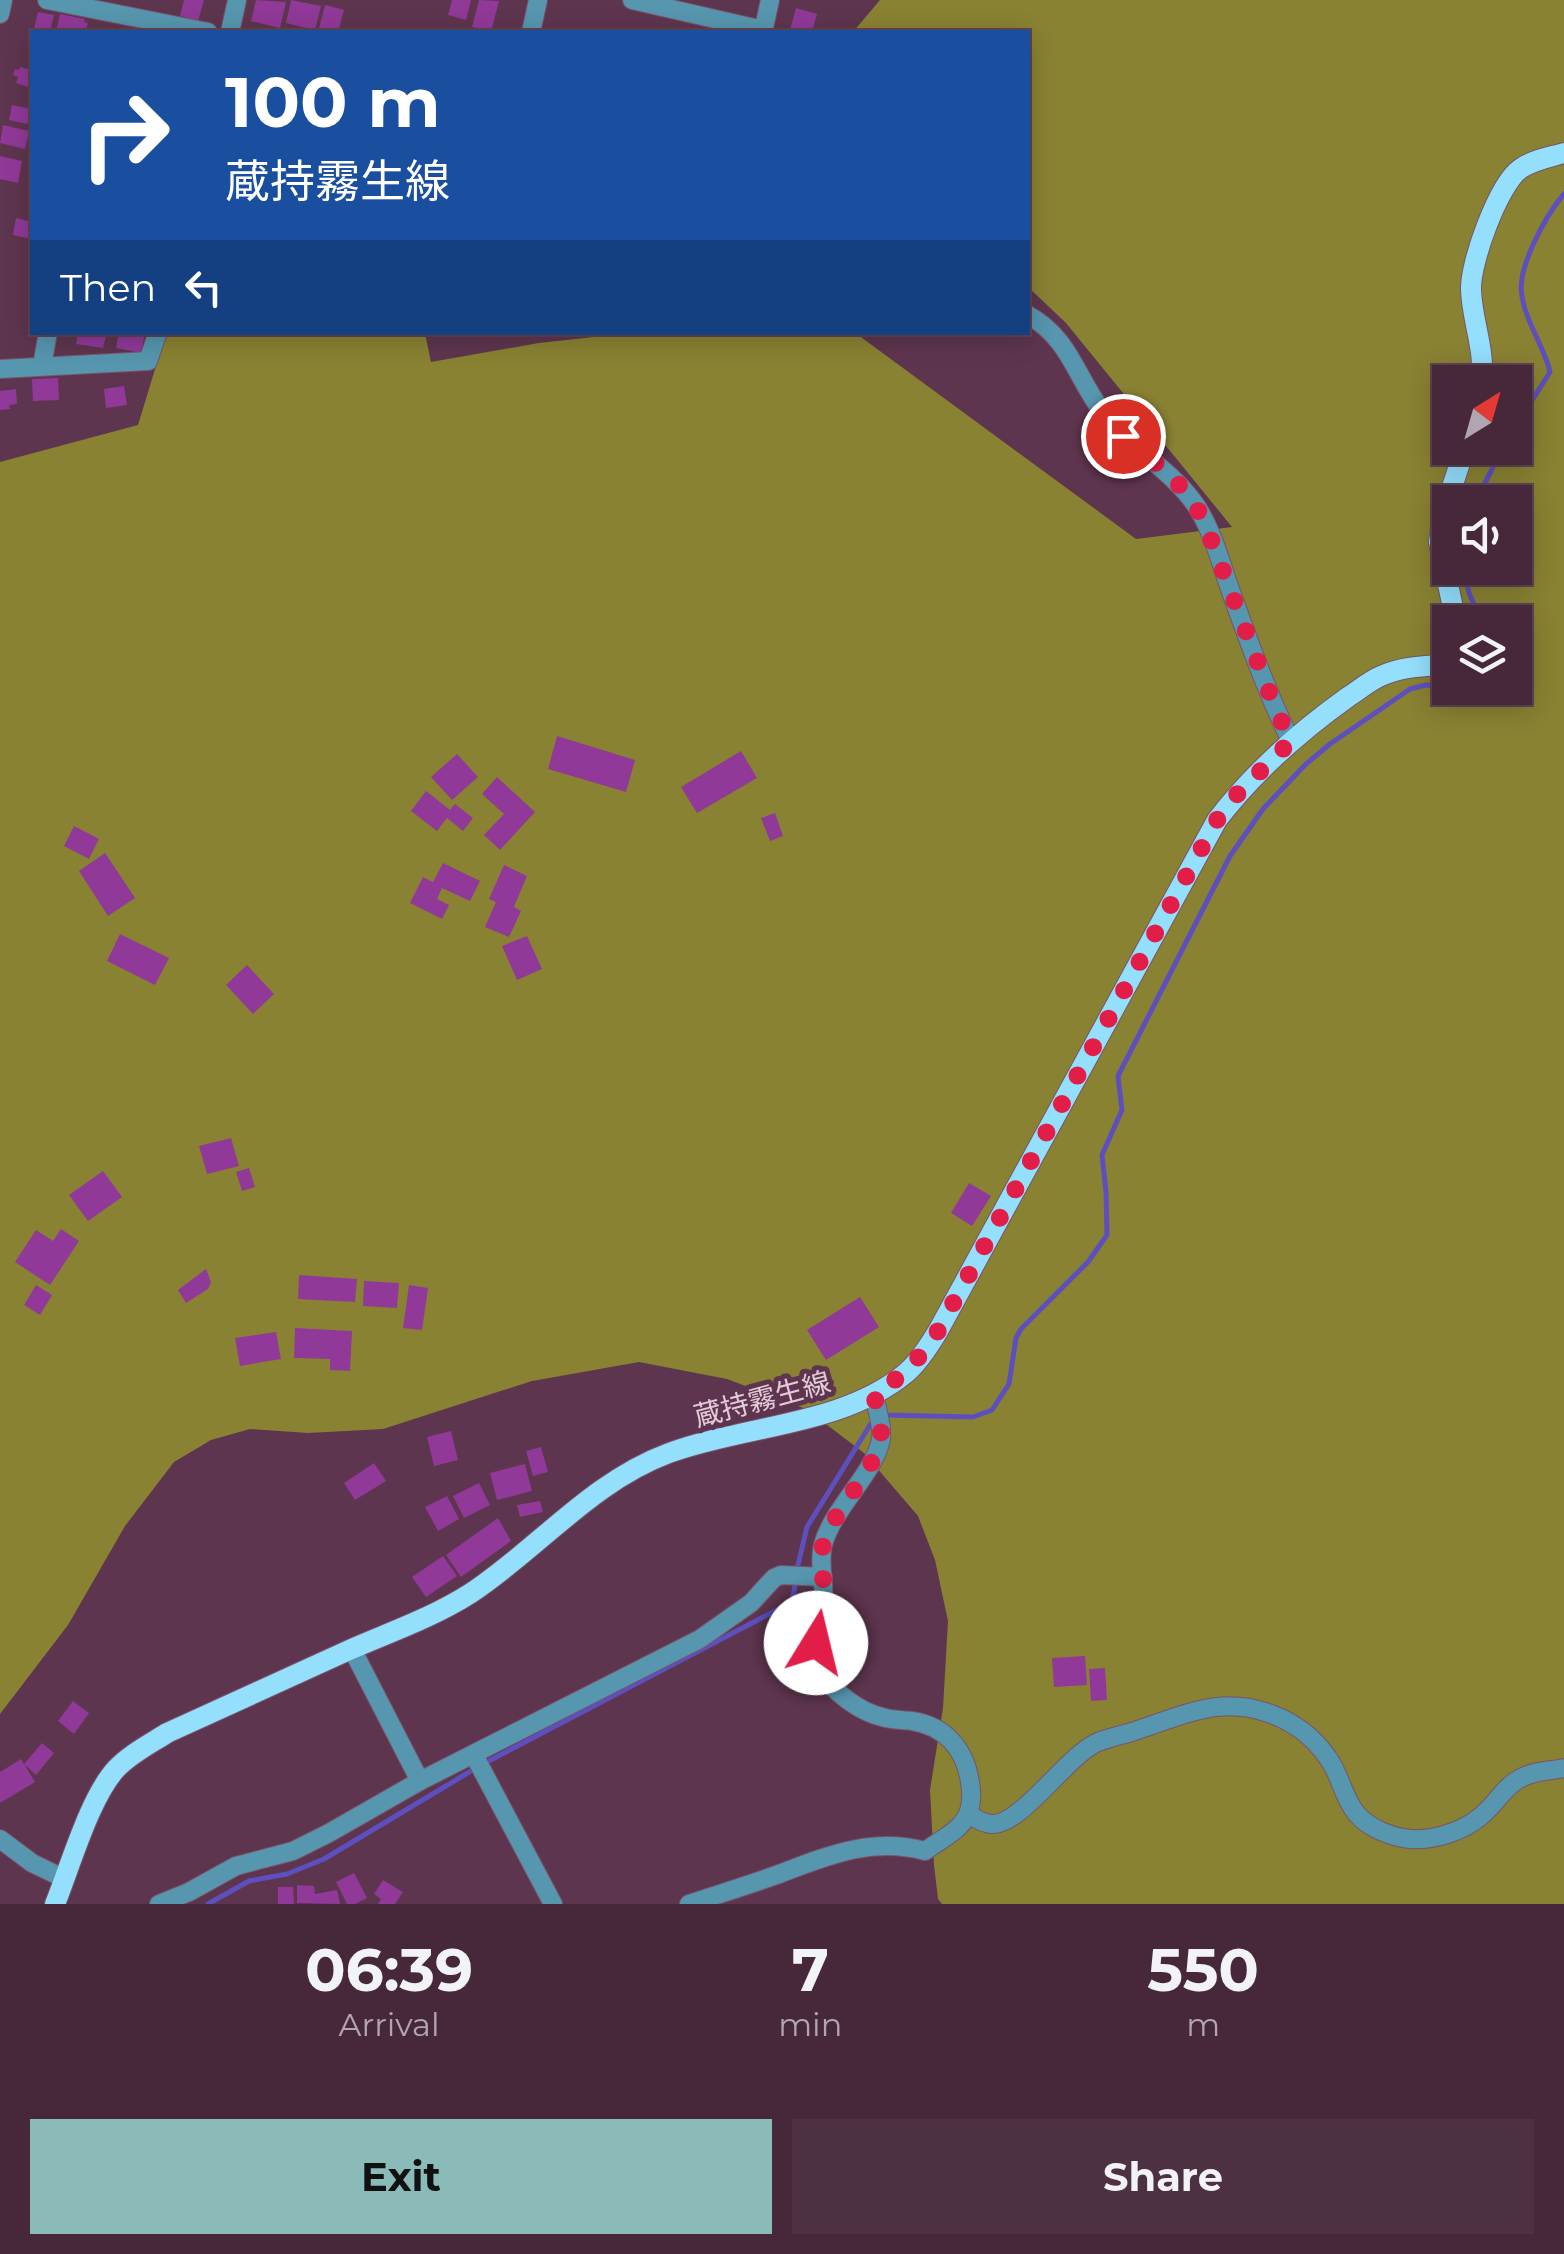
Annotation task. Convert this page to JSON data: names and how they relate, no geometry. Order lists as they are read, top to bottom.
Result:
{
  "streets": {
    "main road": ["蔵持霧生線"]
  },
  "north": "top right",
  "page": {
    "turn": ["100 m", "蔵持霧生線"],
    "then": "Then",
    "eta": [
      "06:39",
      "Arrival",
      "7",
      "min",
      "550",
      "m"
    ],
    "buttons": ["Exit", "Share"]
  }
}
